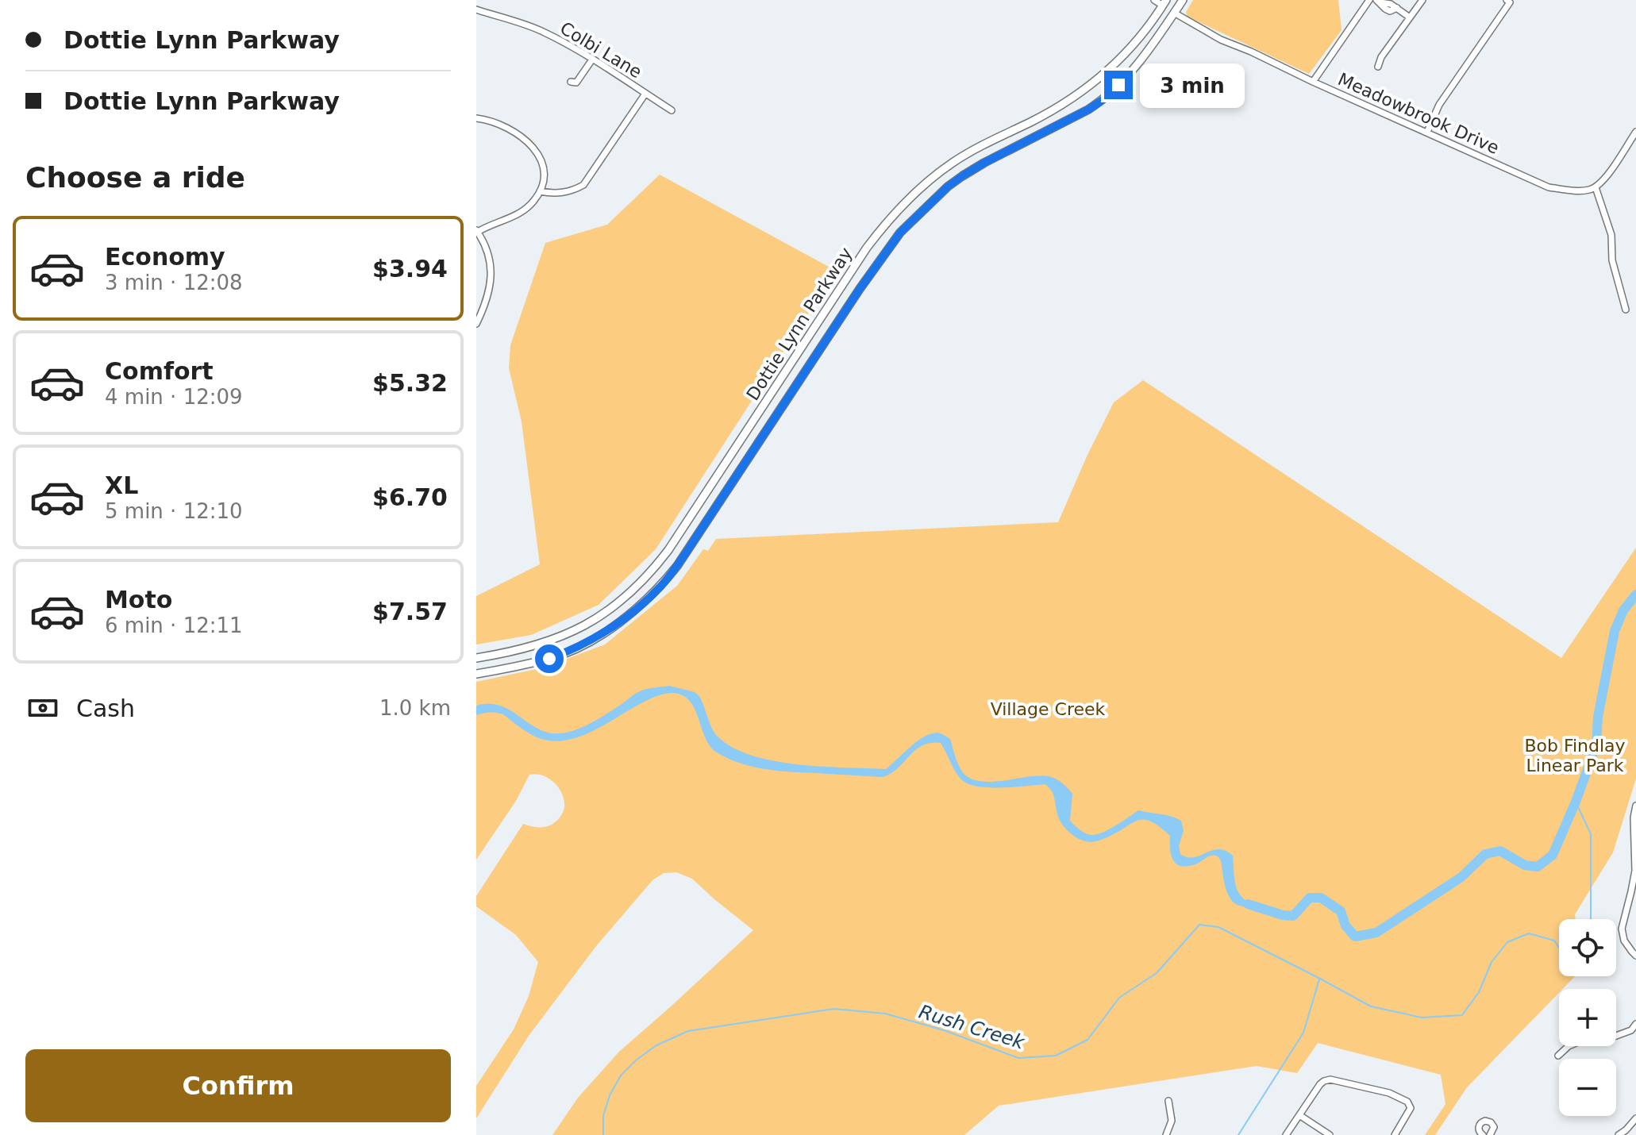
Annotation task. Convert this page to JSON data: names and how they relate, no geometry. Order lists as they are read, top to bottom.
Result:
{
  "streets": {
    "main road": ["Dottie Lynn Parkway"],
    "street": ["Colbi Lane", "Meadowbrook Drive"]
  },
  "crossings": [
    ["Meadowbrook Drive", "Dottie Lynn Parkway"]
  ],
  "water": ["Rush Creek"],
  "parks": ["Village Creek", "Bob Findlay Linear Park"],
  "page": {
    "banner": ["Dottie Lynn Parkway", "Dottie Lynn Parkway"],
    "bubble": "3 min",
    "heading": "Choose a ride",
    "list": [
      {
        "name": "Economy",
        "note": "3 min · 12:08",
        "value": "$3.94"
      },
      {
        "name": "Comfort",
        "note": "4 min · 12:09",
        "value": "$5.32"
      },
      {
        "name": "XL",
        "note": "5 min · 12:10",
        "value": "$6.70"
      },
      {
        "name": "Moto",
        "note": "6 min · 12:11",
        "value": "$7.57"
      }
    ],
    "pay": ["Cash", "1.0 km"],
    "map_buttons": ["+", "−"],
    "buttons": "Confirm"
  }
}
